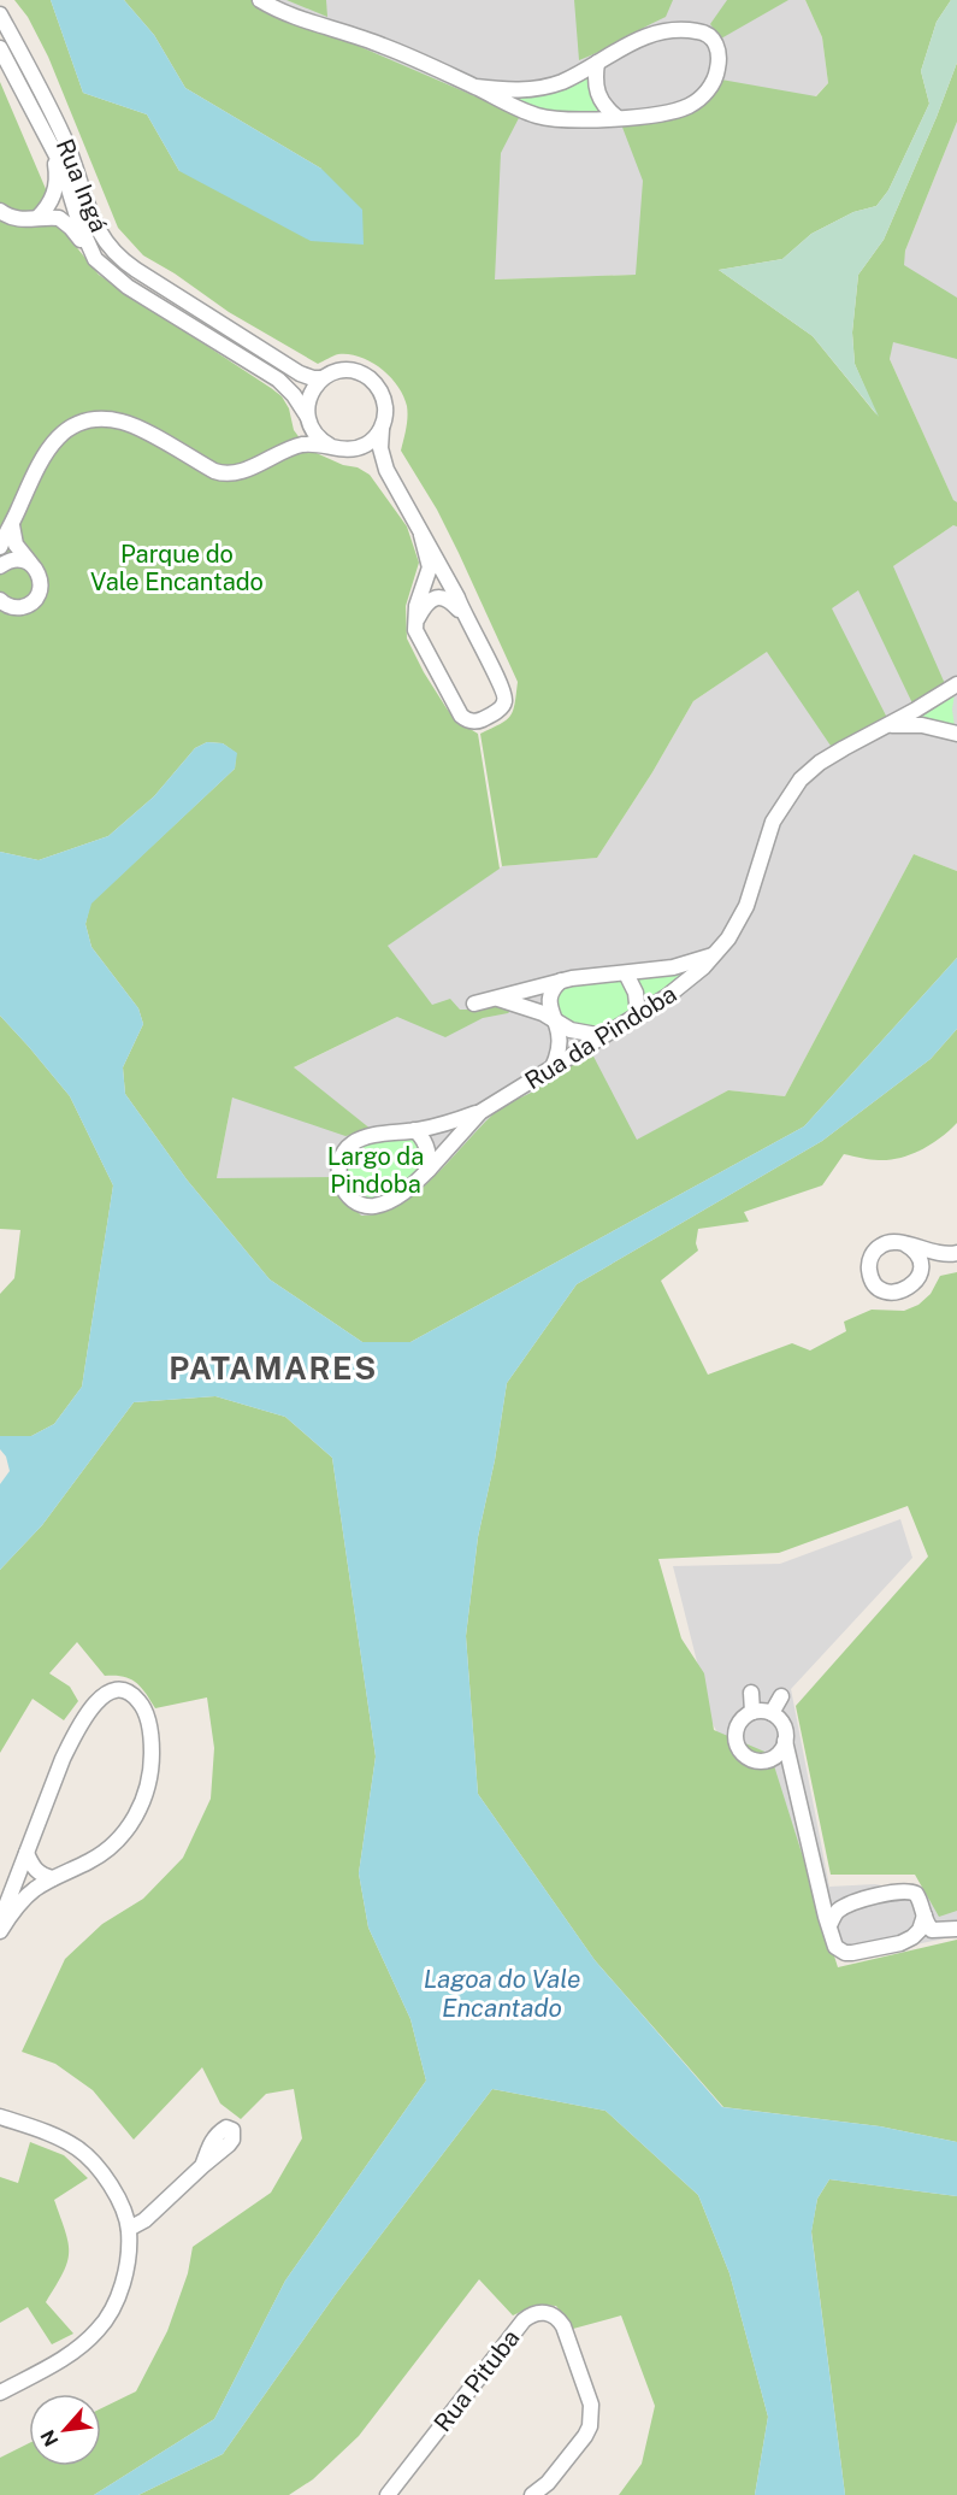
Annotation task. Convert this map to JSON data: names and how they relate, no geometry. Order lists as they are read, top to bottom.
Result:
{
  "streets": {
    "street": ["Rua Ingá", "Rua da Pindoba", "Rua Pituba"]
  },
  "districts": ["PATAMARES"],
  "water": ["Lagoa do Vale Encantado"],
  "parks": ["Parque do Vale Encantado", "Largo da Pindoba"],
  "north": "bottom left"
}
